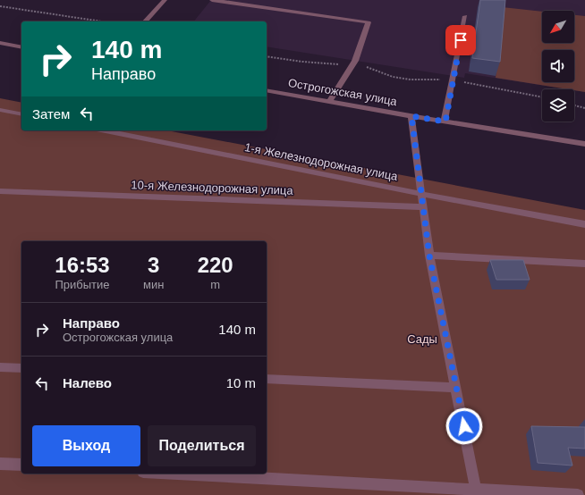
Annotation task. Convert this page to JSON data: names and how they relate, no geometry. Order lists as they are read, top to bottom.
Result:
{
  "streets": {
    "street": ["Острогожская улица", "1-я Железнодорожная улица", "10-я Железнодорожная улица"]
  },
  "parks": ["Сады"],
  "north": "bottom left",
  "page": {
    "turn": ["140 m", "Направо"],
    "then": "Затем",
    "eta": [
      "16:53",
      "Прибытие",
      "3",
      "мин",
      "220",
      "m"
    ],
    "list": [
      {
        "name": "Направо",
        "note": "Острогожская улица",
        "value": "140 m"
      },
      {
        "name": "Налево",
        "value": "10 m"
      }
    ],
    "buttons": ["Выход", "Поделиться"]
  }
}
